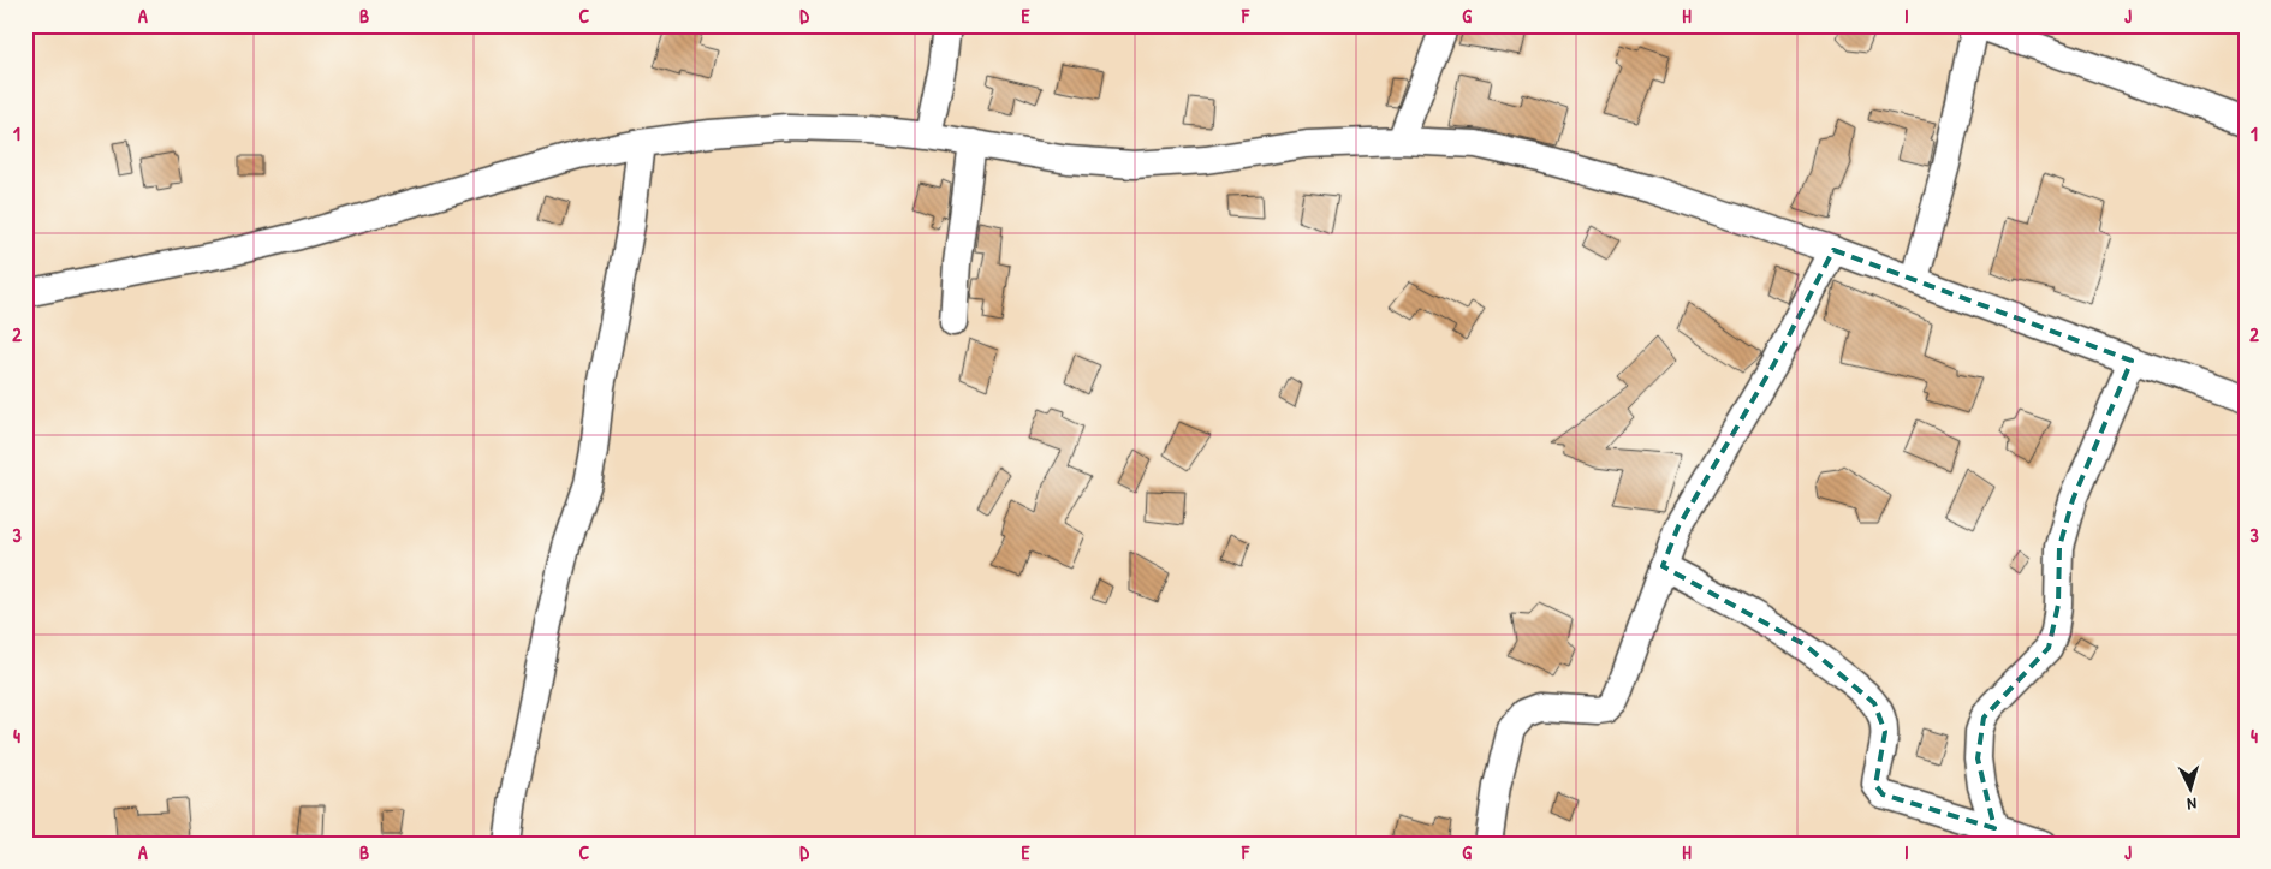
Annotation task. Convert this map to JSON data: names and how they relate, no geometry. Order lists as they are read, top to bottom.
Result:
{
  "north": "bottom",
  "grid": {
    "columns": [
      "A",
      "B",
      "C",
      "D",
      "E",
      "F",
      "G",
      "H",
      "I",
      "J"
    ],
    "rows": [
      "1",
      "2",
      "3",
      "4"
    ]
  }
}
